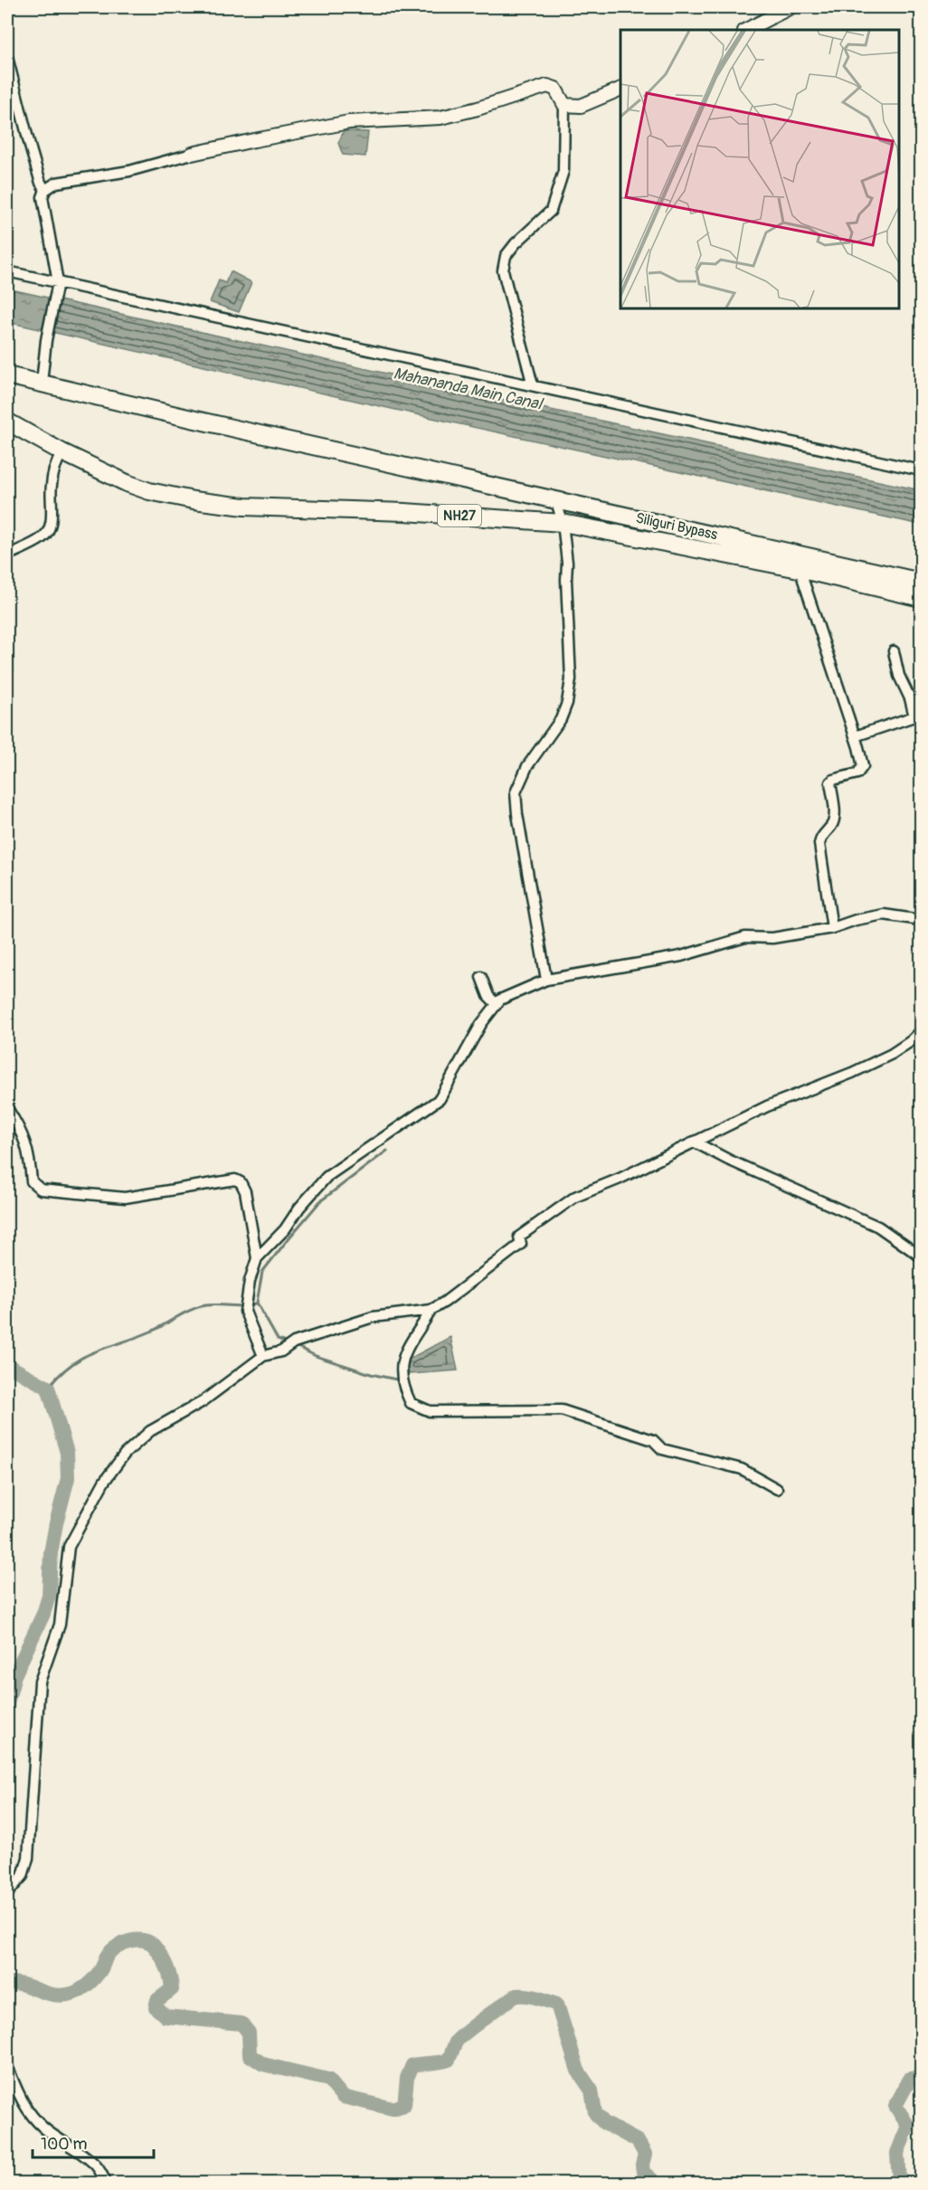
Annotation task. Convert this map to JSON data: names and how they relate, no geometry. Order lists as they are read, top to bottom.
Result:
{
  "streets": {
    "highway": ["NH27", "Siliguri Bypass"]
  },
  "crossings": [
    ["NH27", "Siliguri Bypass"]
  ],
  "water": ["Mahananda Main Canal"],
  "scale_bar": "100 m"
}
